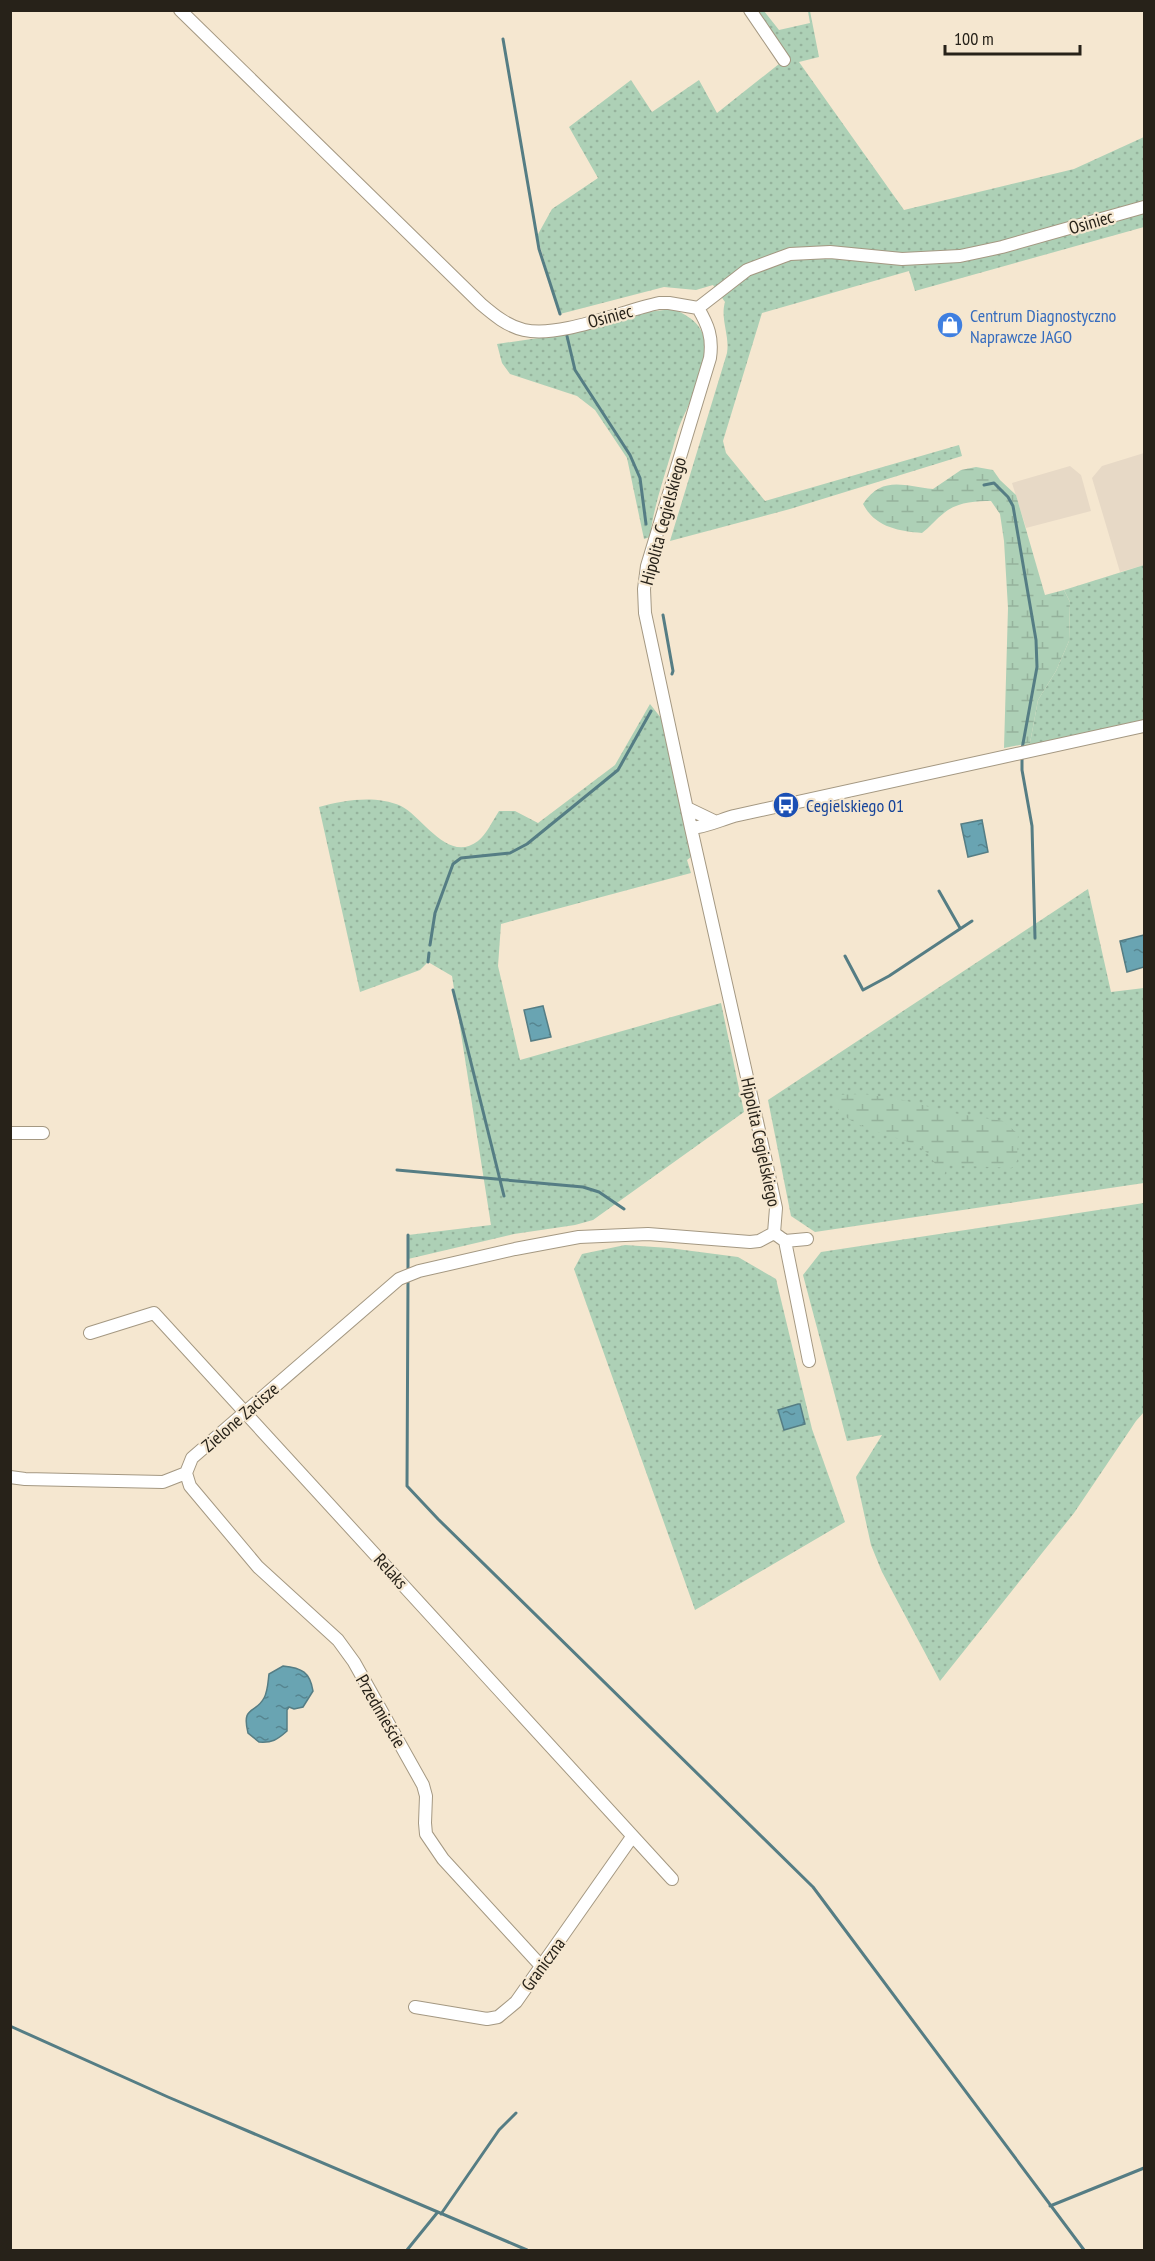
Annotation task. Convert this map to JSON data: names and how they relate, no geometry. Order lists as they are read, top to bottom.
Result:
{
  "streets": {
    "street": [
      "Osiniec",
      "Hipolita Cegielskiego",
      "Zielone Zacisze",
      "Relaks",
      "Przedmieście",
      "Graniczna"
    ]
  },
  "crossings": [
    ["Osiniec", "Hipolita Cegielskiego"],
    ["Hipolita Cegielskiego", "Zielone Zacisze"],
    ["Zielone Zacisze", "Relaks"],
    ["Zielone Zacisze", "Przedmieście"],
    ["Relaks", "Graniczna"],
    ["Przedmieście", "Graniczna"]
  ],
  "places": {
    "shop": ["Centrum Diagnostyczno Naprawcze JAGO"],
    "bus stop": ["Cegielskiego 01"]
  },
  "scale_bar": "100 m"
}
